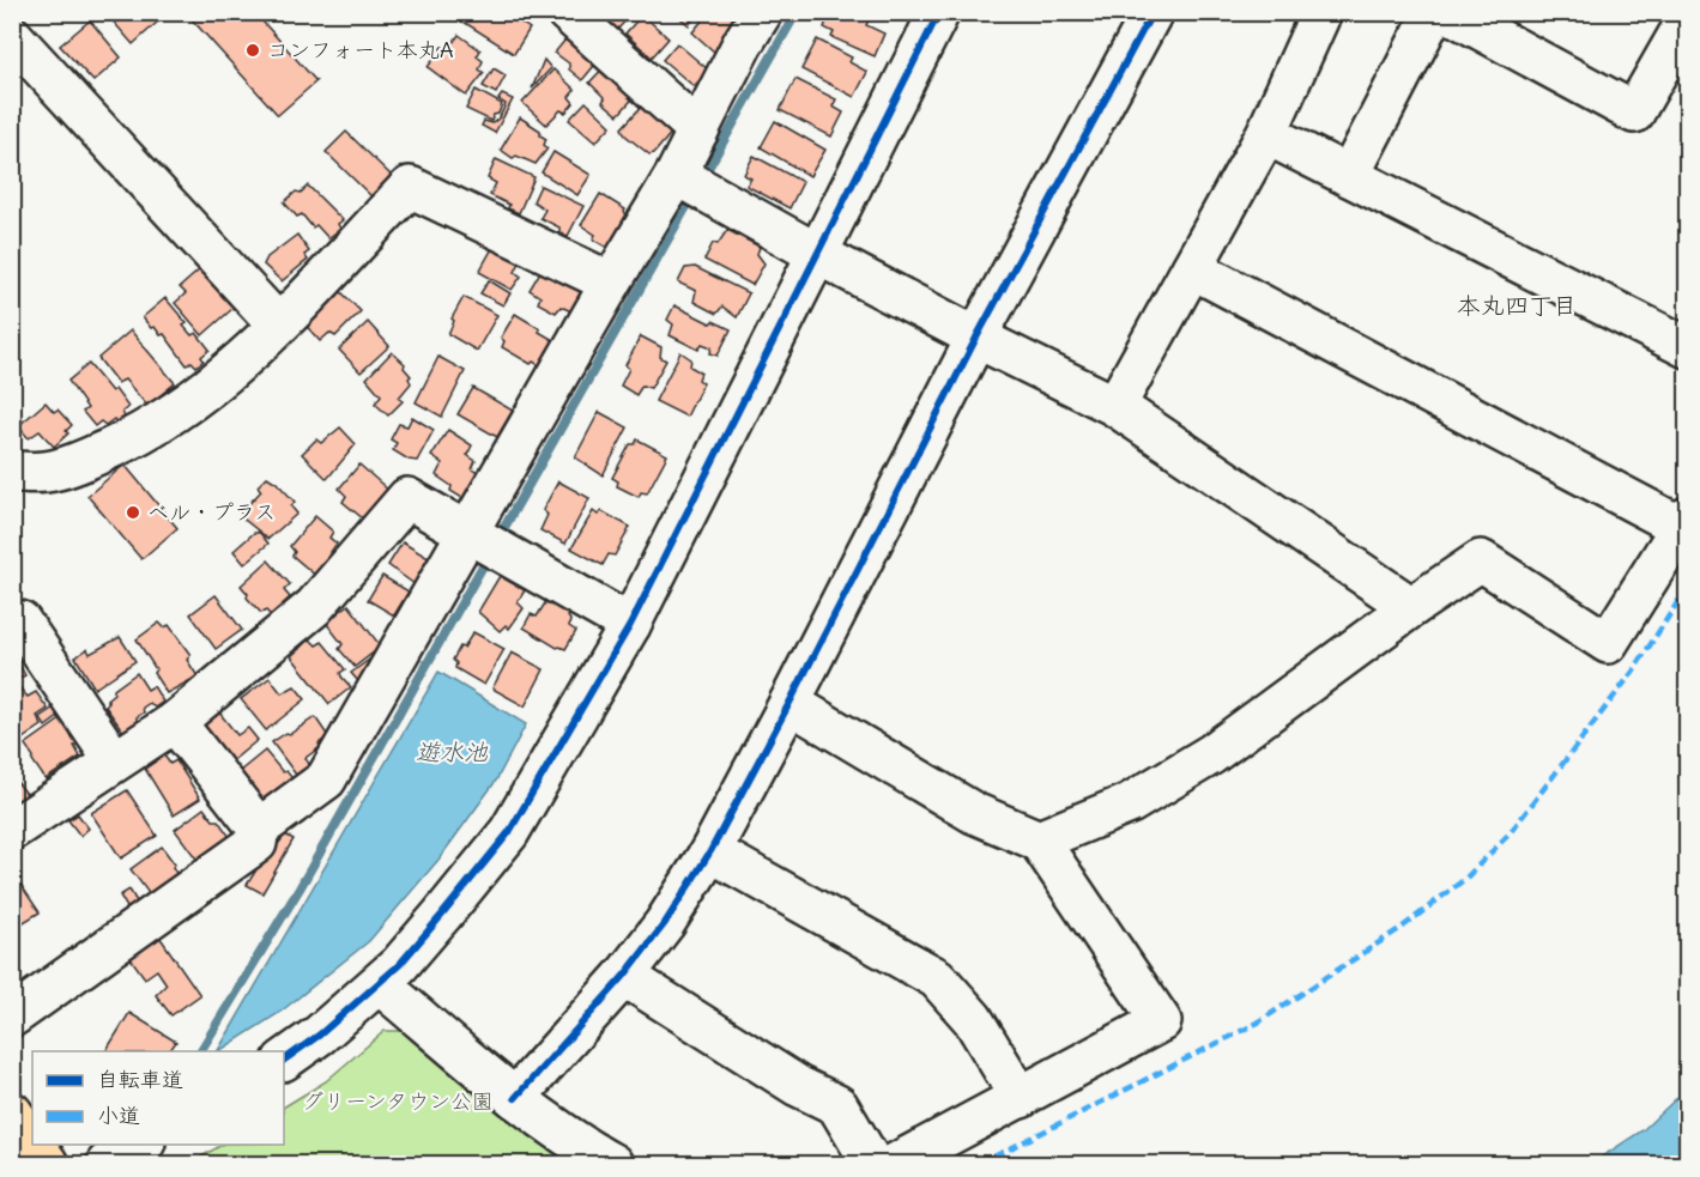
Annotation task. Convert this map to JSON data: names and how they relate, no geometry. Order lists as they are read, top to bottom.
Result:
{
  "districts": ["本丸四丁目"],
  "water": ["遊水池"],
  "parks": ["グリーンタウン公園"],
  "places": ["コンフォート本丸A", "ベル・プラス"],
  "legend": ["自転車道", "小道"]
}
